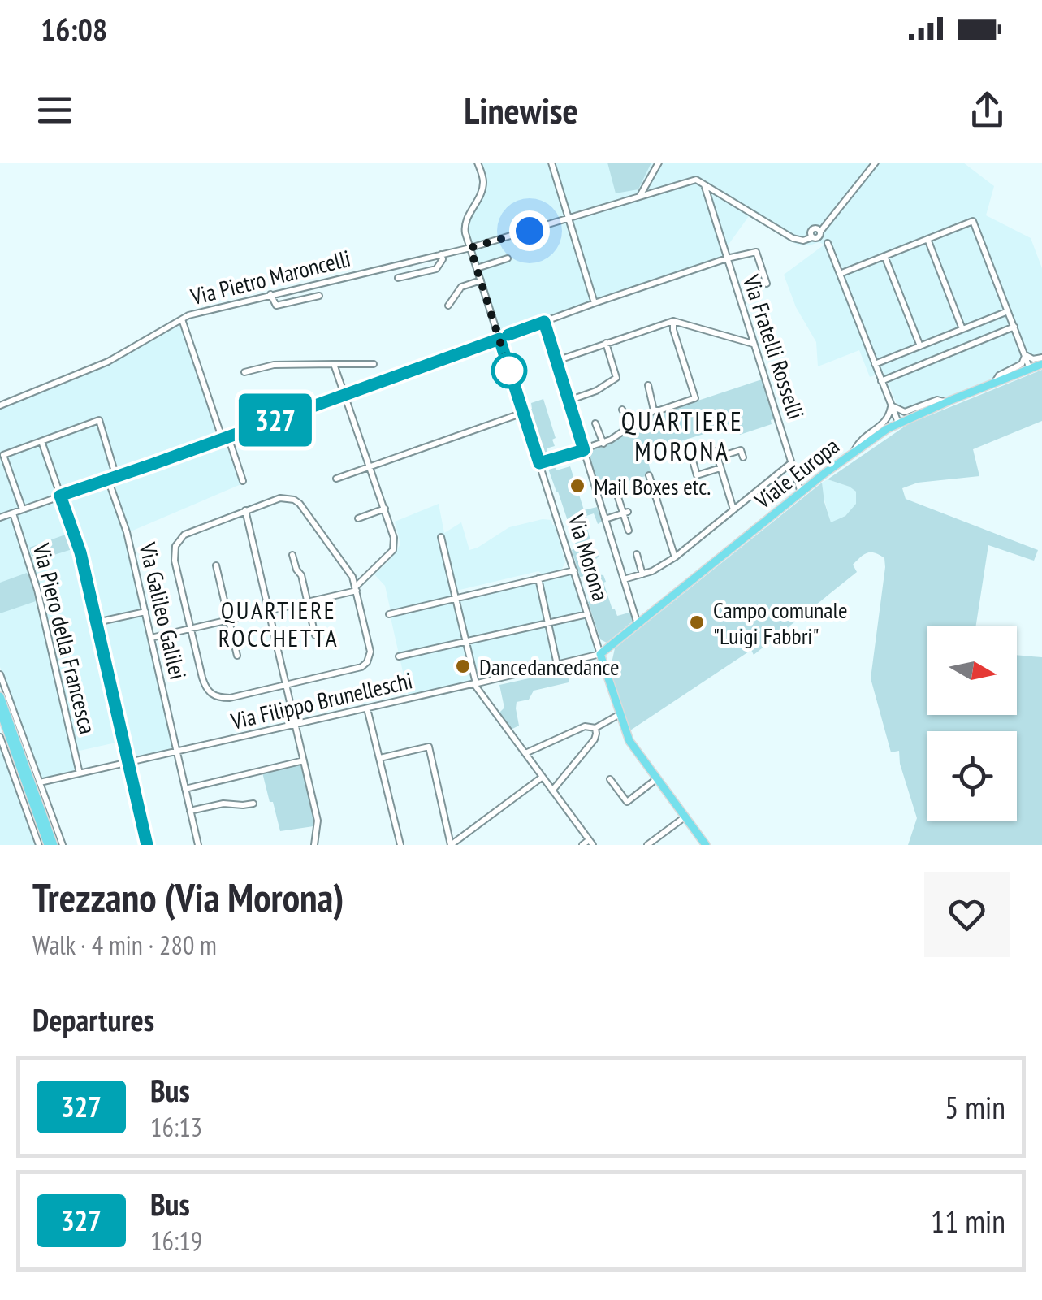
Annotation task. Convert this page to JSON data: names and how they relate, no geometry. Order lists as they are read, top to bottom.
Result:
{
  "streets": {
    "main road": ["Viale Europa", "Via Morona"],
    "street": [
      "Via Pietro Maroncelli",
      "Via Fratelli Rosselli",
      "Via Galileo Galilei",
      "Via Piero della Francesca",
      "Via Filippo Brunelleschi"
    ]
  },
  "crossings": [
    ["Via Pietro Maroncelli", "Via Fratelli Rosselli"],
    ["Via Pietro Maroncelli", "Via Morona"],
    ["Via Fratelli Rosselli", "Viale Europa"],
    ["Viale Europa", "Via Morona"],
    ["Viale Europa", "Via Filippo Brunelleschi"],
    ["Via Morona", "Via Filippo Brunelleschi"],
    ["Via Galileo Galilei", "Via Filippo Brunelleschi"],
    ["Via Piero della Francesca", "Via Filippo Brunelleschi"]
  ],
  "districts": ["QUARTIERE MORONA", "QUARTIERE ROCCHETTA"],
  "places": ["Mail Boxes etc.", "Campo comunale \"Luigi Fabbri\"", "Dancedancedance"],
  "lines": ["bus line 327"],
  "north": "right",
  "page": {
    "status": "16:08",
    "header": "Linewise",
    "on_map": "327",
    "heading": [
      ["Trezzano (Via Morona)", "Walk · 4 min · 280 m"],
      "Departures"
    ],
    "list": [
      {
        "mark": "327",
        "name": "Bus",
        "note": "16:13",
        "value": "5 min"
      },
      {
        "mark": "327",
        "name": "Bus",
        "note": "16:19",
        "value": "11 min"
      }
    ]
  }
}
